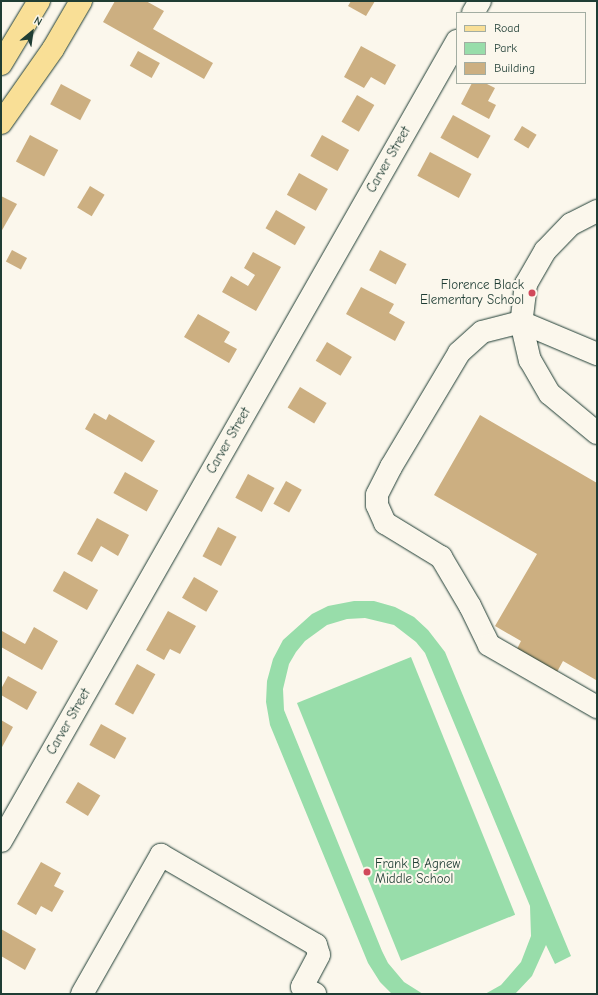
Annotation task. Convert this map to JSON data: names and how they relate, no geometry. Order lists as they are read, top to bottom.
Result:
{
  "streets": {
    "street": ["Carver Street"]
  },
  "places": ["Florence Black Elementary School", "Frank B Agnew Middle School"],
  "legend": ["Road", "Park", "Building"],
  "north": "top right"
}
